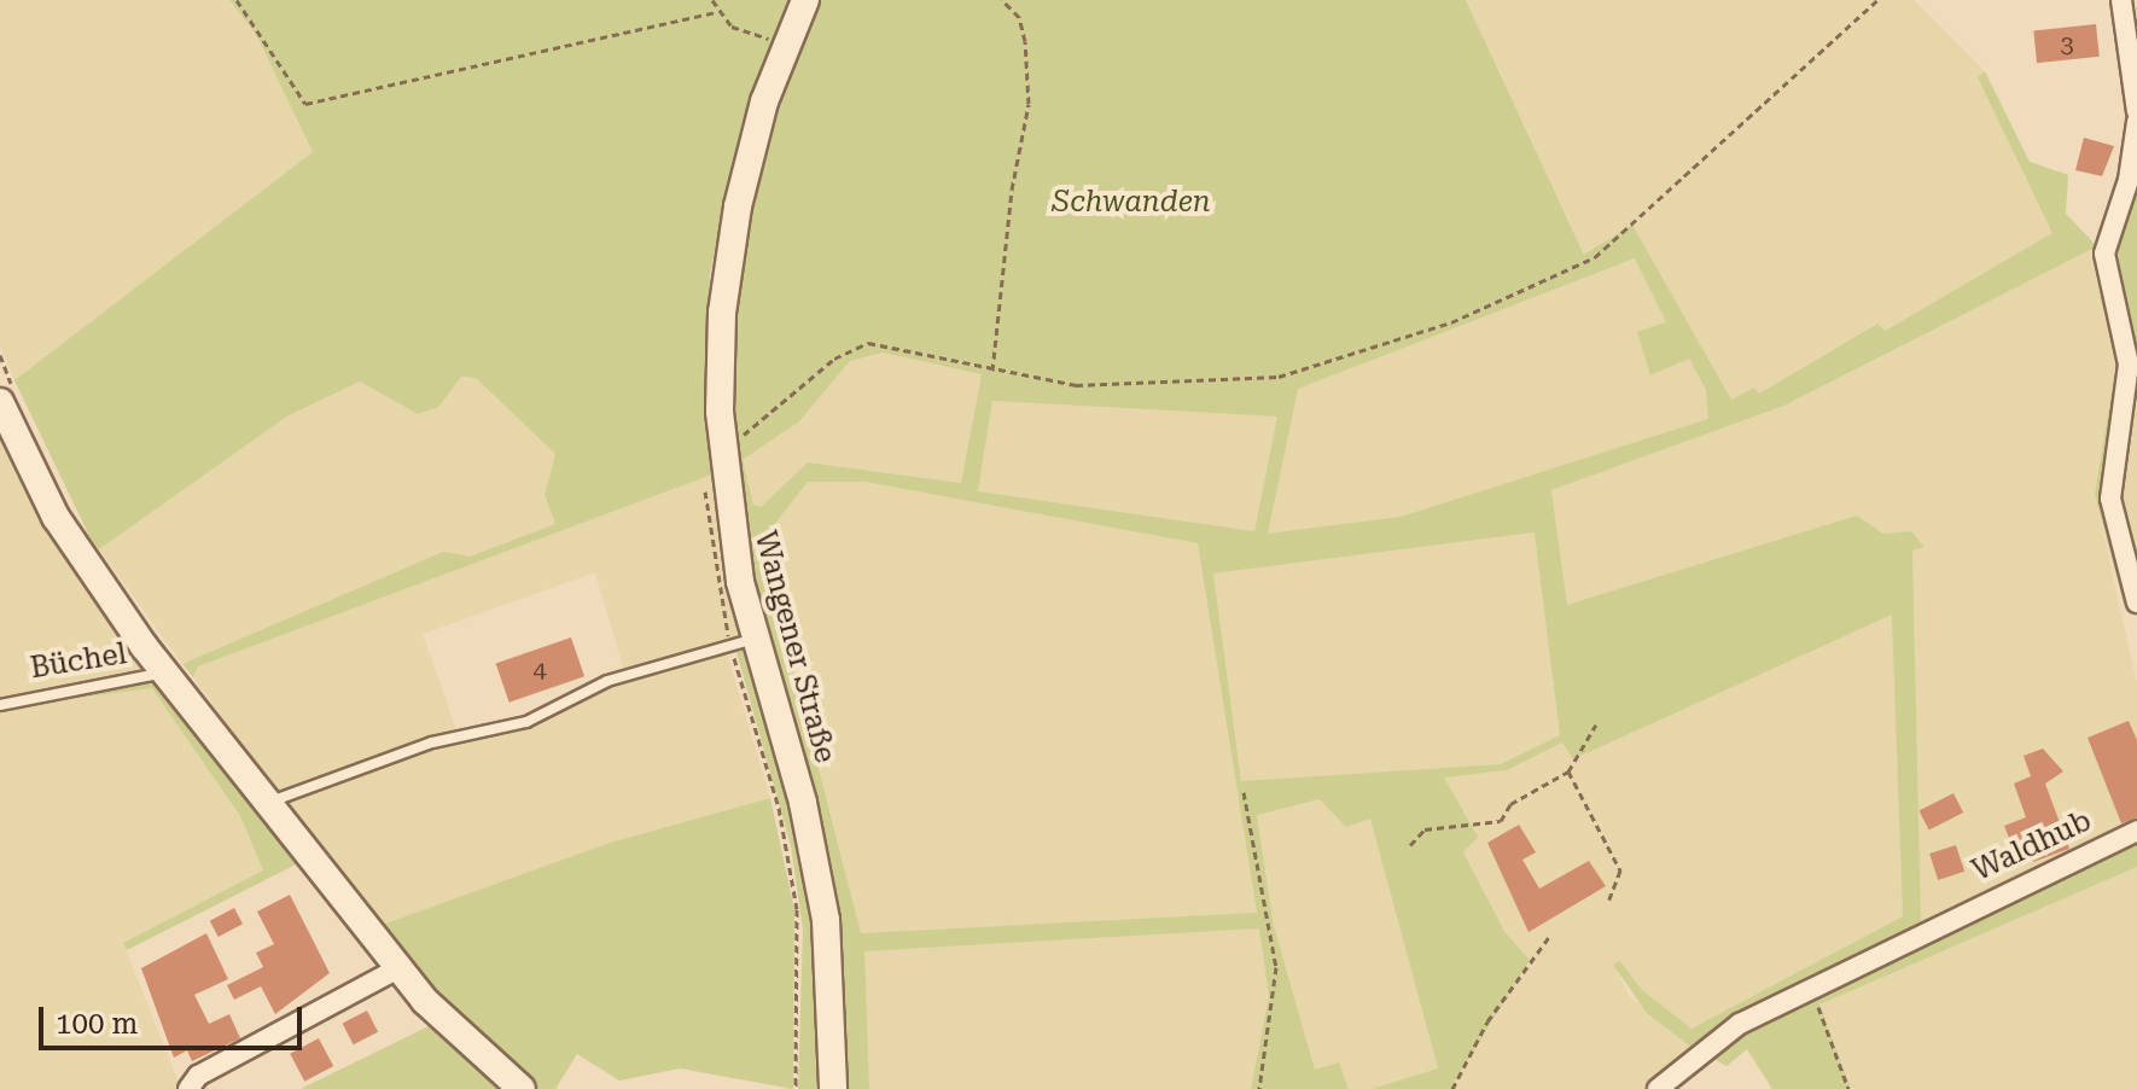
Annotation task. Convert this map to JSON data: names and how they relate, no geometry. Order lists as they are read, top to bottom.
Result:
{
  "streets": {
    "main road": ["Wangener Straße"],
    "street": ["Waldhub"],
    "lane": ["Büchel"]
  },
  "parks": ["Schwanden"],
  "house_numbers": ["3", "4"],
  "scale_bar": "100 m"
}
